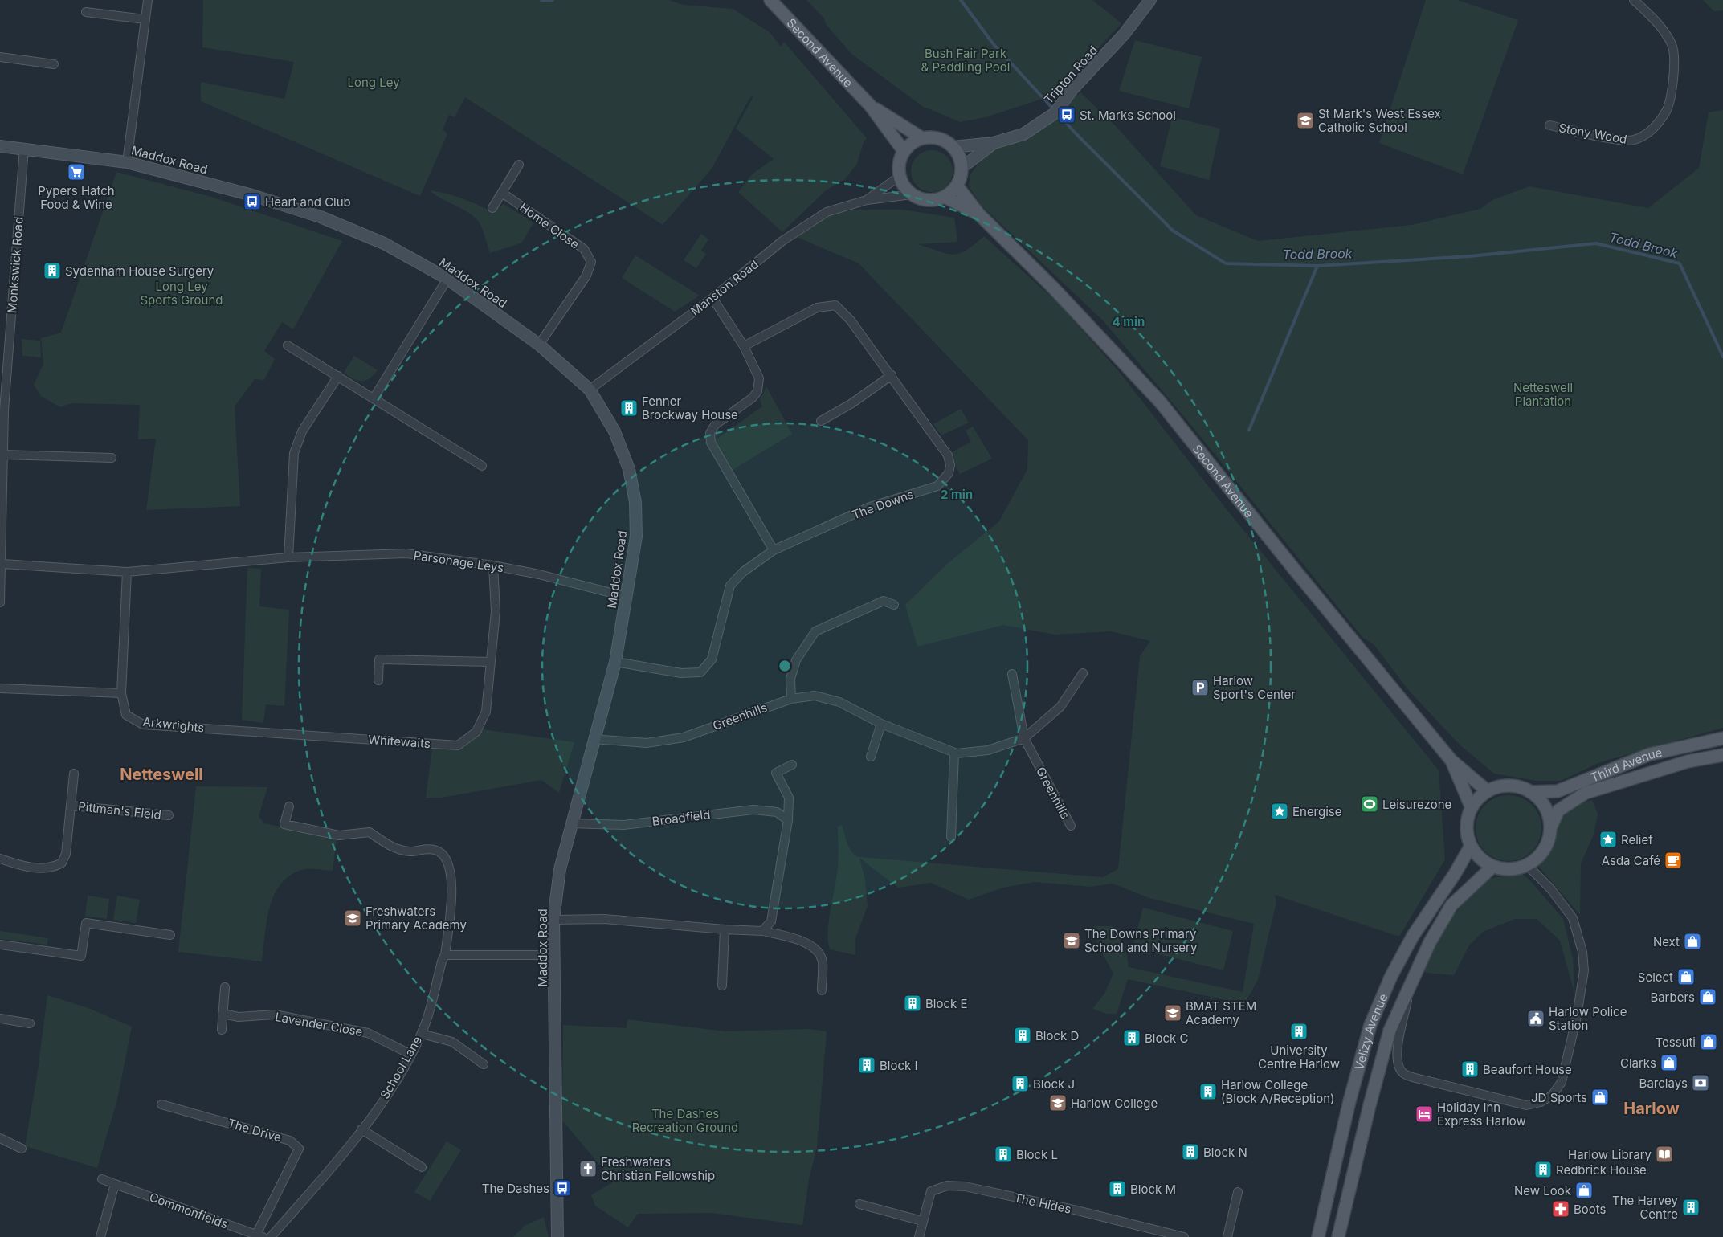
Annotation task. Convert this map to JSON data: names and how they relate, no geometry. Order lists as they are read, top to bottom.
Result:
{
  "streets": {
    "main road": ["Second Avenue", "Third Avenue", "Velizy Avenue"],
    "street": [
      "Tripton Road",
      "Stony Wood",
      "Maddox Road",
      "Home Close",
      "Monkswick Road",
      "Manston Road",
      "The Downs",
      "Parsonage Leys",
      "Greenhills",
      "Arkwrights",
      "Whitewaits",
      "Pittman's Field",
      "Broadfield",
      "Lavender Close",
      "School Lane",
      "The Drive",
      "The Hides",
      "Commonfields"
    ]
  },
  "crossings": [
    ["Second Avenue", "Tripton Road"],
    ["Second Avenue", "Manston Road"],
    ["Second Avenue", "Third Avenue"],
    ["Second Avenue", "Velizy Avenue"],
    ["Tripton Road", "Manston Road"],
    ["Maddox Road", "Home Close"],
    ["Maddox Road", "Monkswick Road"],
    ["Maddox Road", "Manston Road"],
    ["Maddox Road", "The Downs"],
    ["Maddox Road", "Parsonage Leys"],
    ["Maddox Road", "Greenhills"],
    ["Maddox Road", "Broadfield"],
    ["Parsonage Leys", "Arkwrights"],
    ["Parsonage Leys", "Whitewaits"],
    ["Arkwrights", "Whitewaits"],
    ["Third Avenue", "Velizy Avenue"],
    ["Lavender Close", "School Lane"],
    ["The Drive", "Commonfields"]
  ],
  "districts": ["Netteswell", "Harlow"],
  "water": ["Todd Brook"],
  "parks": [
    "Bush Fair Park & Paddling Pool",
    "Long Ley",
    "Long Ley Sports Ground",
    "Netteswell Plantation",
    "The Dashes Recreation Ground"
  ],
  "places": {
    "bus stop": ["St. Marks School", "Heart and Club", "The Dashes"],
    "school or university": [
      "St Mark's West Essex Catholic School",
      "Freshwaters Primary Academy",
      "The Downs Primary School and Nursery",
      "BMAT STEM Academy",
      "Harlow College"
    ],
    "supermarket": ["Pypers Hatch Food & Wine"],
    "building": [
      "Sydenham House Surgery",
      "Fenner Brockway House",
      "Block E",
      "University Centre Harlow",
      "Block D",
      "Block C",
      "Block I",
      "Beaufort House",
      "Block J",
      "Harlow College (Block A/Reception)",
      "Block N",
      "Block L",
      "Redbrick House",
      "Block M",
      "The Harvey Centre"
    ],
    "parking": ["Harlow Sport's Center"],
    "sports": ["Leisurezone"],
    "place": ["Energise", "Relief"],
    "cafe": ["Asda Café"],
    "shop": [
      "Next",
      "Select",
      "Barbers",
      "Tessuti",
      "Clarks",
      "JD Sports",
      "New Look"
    ],
    "public building": ["Harlow Police Station"],
    "bank": ["Barclays"],
    "hotel": ["Holiday Inn Express Harlow"],
    "library": ["Harlow Library"],
    "church": ["Freshwaters Christian Fellowship"],
    "pharmacy": ["Boots"]
  },
  "rings": ["4 min", "2 min"]
}
